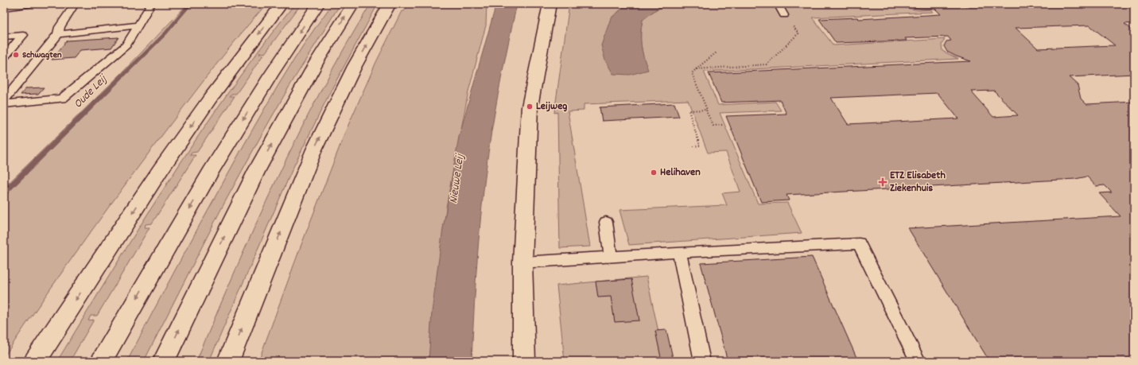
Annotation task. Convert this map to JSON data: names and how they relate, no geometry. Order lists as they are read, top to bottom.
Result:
{
  "water": ["Oude Leij", "Nieuwe Leij"],
  "places": {
    "other": ["Schwagten", "Leijweg", "Helihaven"],
    "health": ["ETZ Elisabeth Ziekenhuis"]
  }
}
